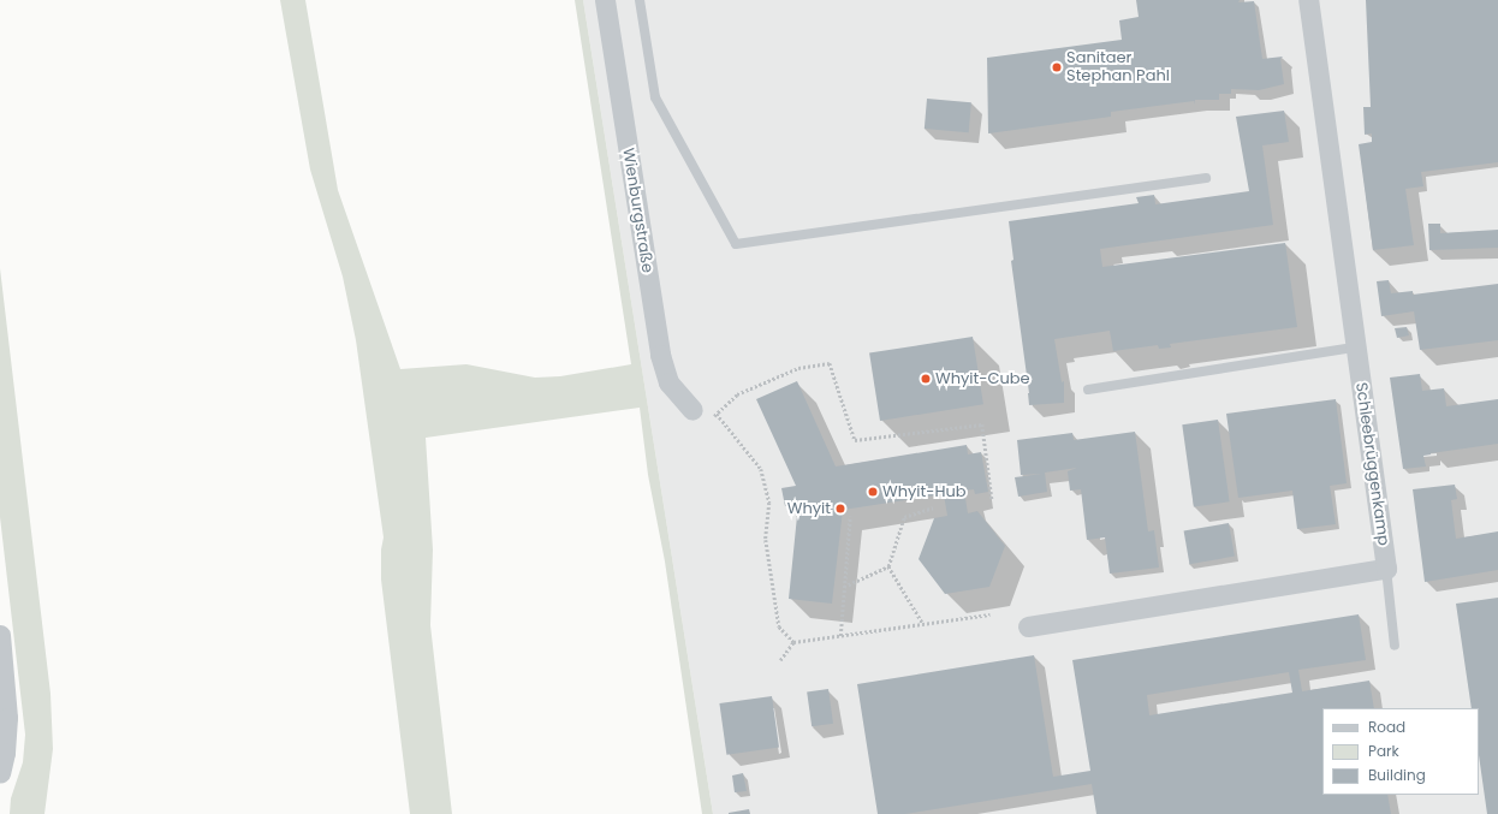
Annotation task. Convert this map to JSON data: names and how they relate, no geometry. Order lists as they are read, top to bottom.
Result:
{
  "streets": {
    "street": ["Wienburgstraße", "Schleebrüggenkamp"]
  },
  "places": [
    "Sanitaer Stephan Pahl",
    "Whyit-Cube",
    "Whyit-Hub",
    "Whyit"
  ],
  "legend": ["Road", "Park", "Building"]
}
